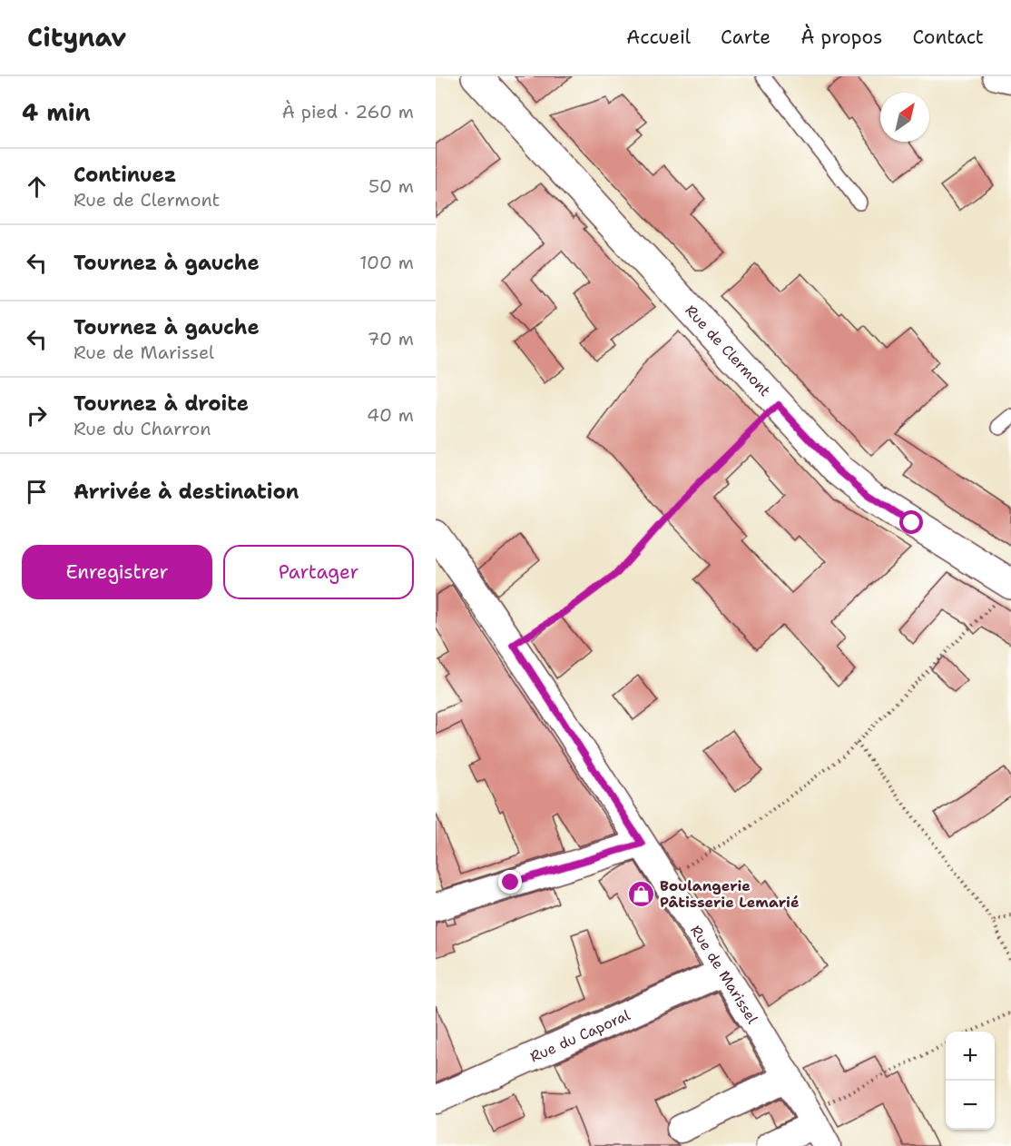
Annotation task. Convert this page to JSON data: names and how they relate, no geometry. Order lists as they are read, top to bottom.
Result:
{
  "streets": {
    "main road": ["Rue de Clermont"],
    "street": ["Rue de Marissel", "Rue du Caporal"]
  },
  "crossings": [
    ["Rue de Marissel", "Rue du Caporal"]
  ],
  "places": {
    "shop": ["Boulangerie Pâtisserie Lemarié"]
  },
  "north": "top right",
  "page": {
    "header": "Citynav",
    "nav": [
      "Accueil",
      "Carte",
      "À propos",
      "Contact"
    ],
    "heading": ["4 min", "À pied · 260 m"],
    "list": [
      ["Continuez", "Rue de Clermont", "50 m"],
      ["Tournez à gauche", "100 m"],
      ["Tournez à gauche", "Rue de Marissel", "70 m"],
      ["Tournez à droite", "Rue du Charron", "40 m"],
      "Arrivée à destination"
    ],
    "buttons": ["Enregistrer", "Partager"],
    "map_buttons": ["+", "−"]
  }
}
